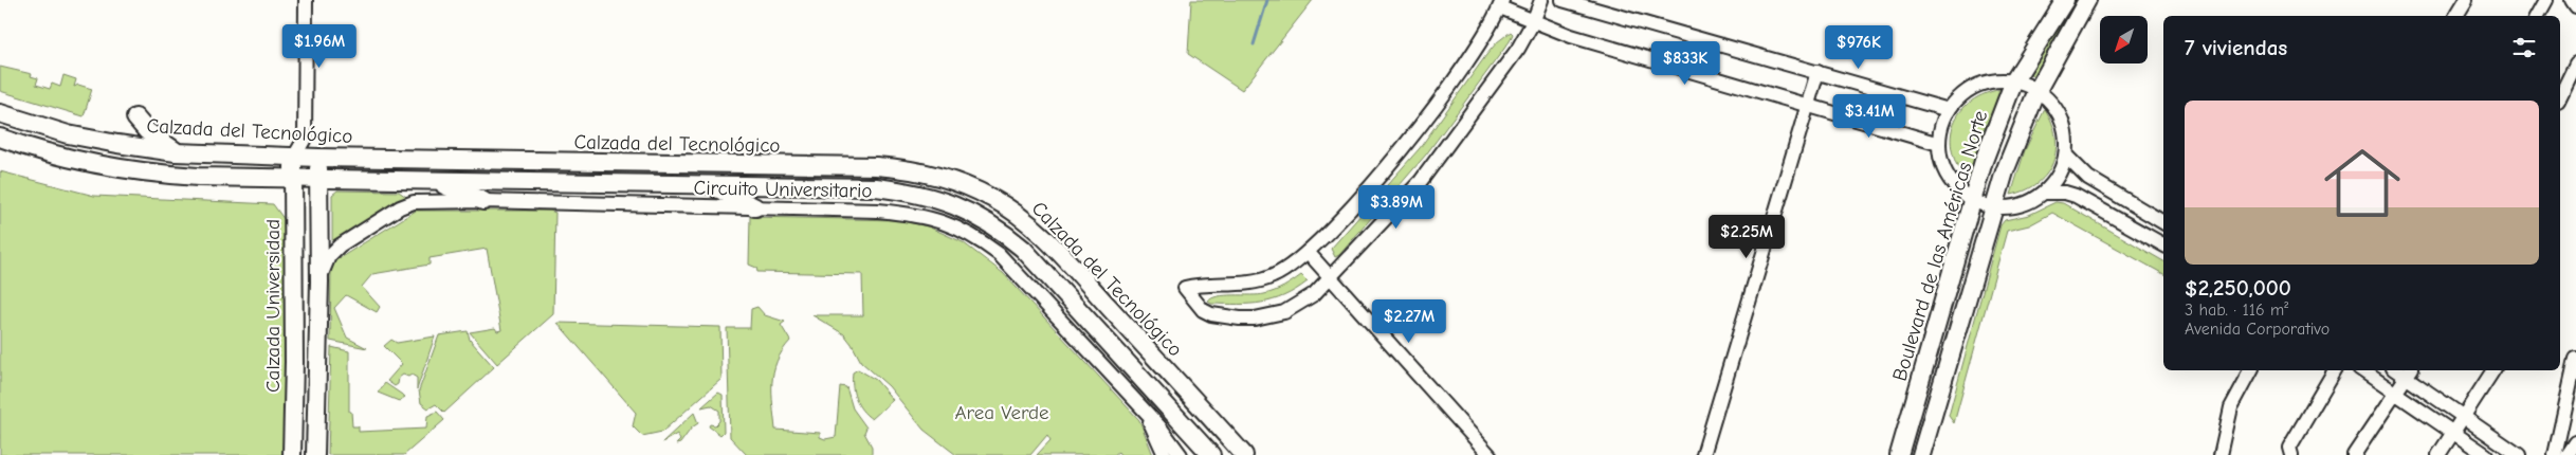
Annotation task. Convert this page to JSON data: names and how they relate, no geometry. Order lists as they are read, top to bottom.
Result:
{
  "streets": {
    "main road": ["Calzada del Tecnológico", "Boulevard de las Américas Norte", "Calzada Universidad"],
    "street": ["Circuito Universitario"]
  },
  "crossings": [
    ["Calzada del Tecnológico", "Calzada Universidad"]
  ],
  "parks": ["Area Verde"],
  "north": "bottom left",
  "page": {
    "heading": "7 viviendas",
    "price": [
      "$1.96M",
      "$976K",
      "$833K",
      "$3.41M",
      "$3.89M",
      "$2.25M",
      "$2.27M"
    ],
    "list": [
      {
        "name": "$2,250,000",
        "note": "3 hab. · 116 m² · Avenida Corporativo"
      }
    ]
  }
}
